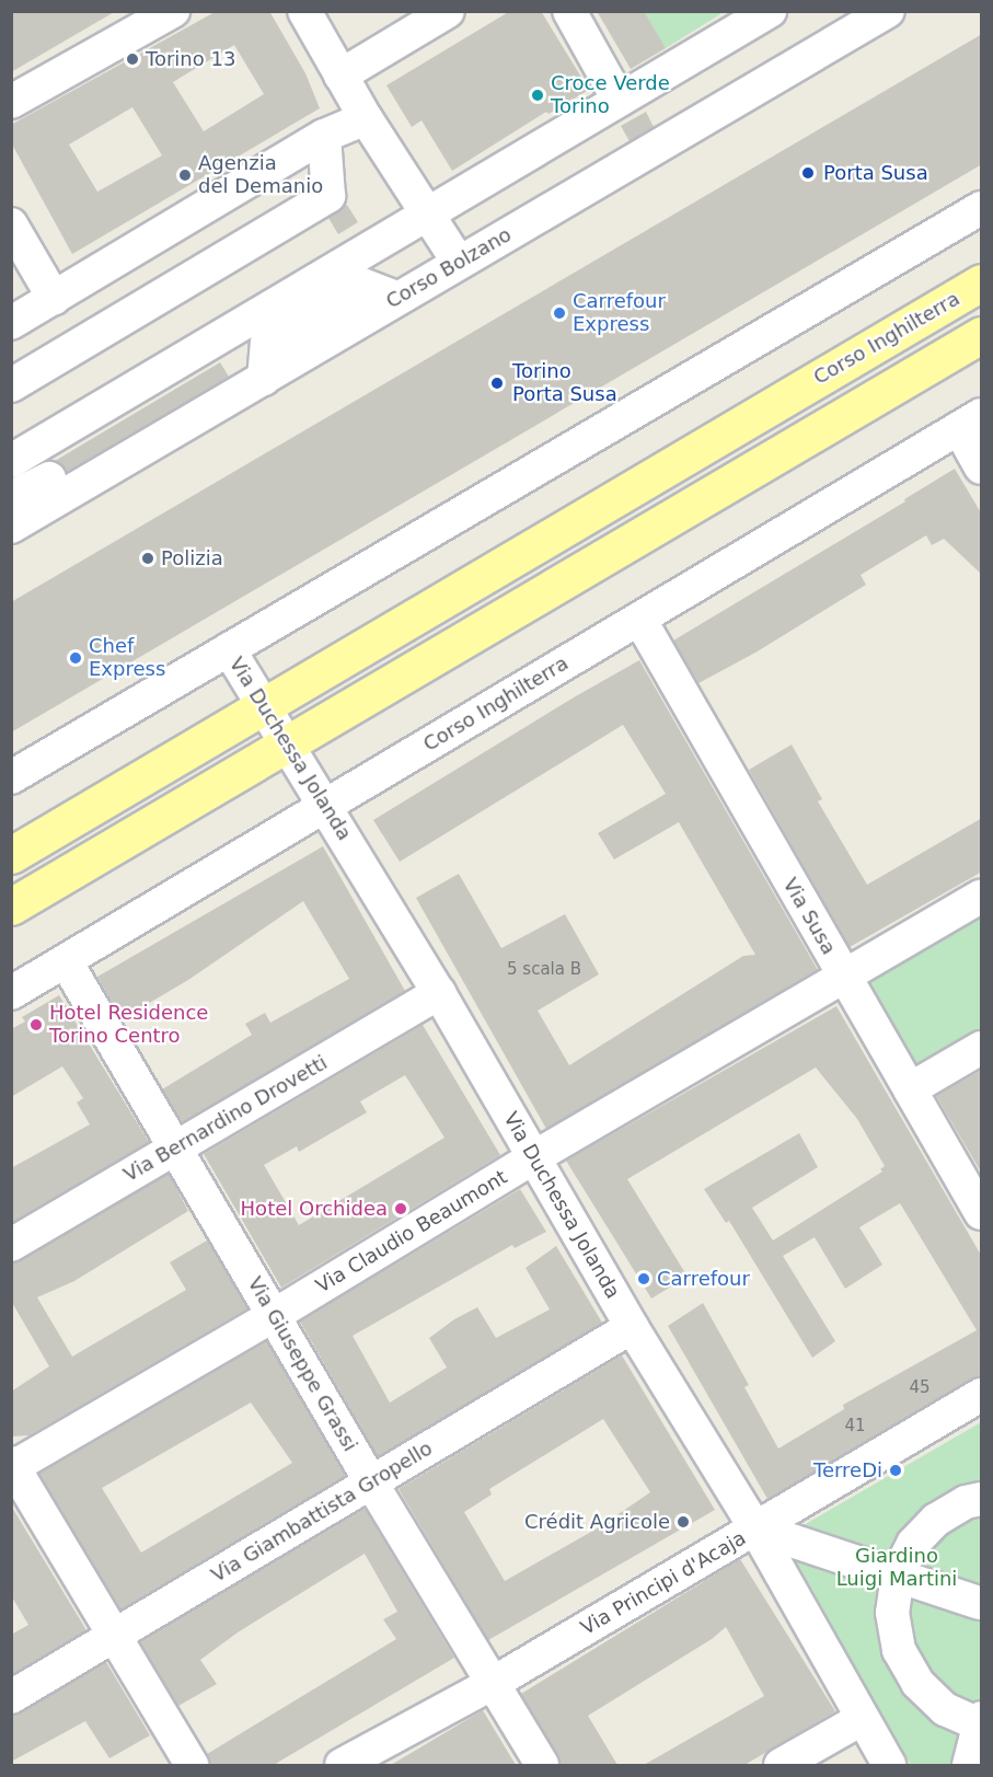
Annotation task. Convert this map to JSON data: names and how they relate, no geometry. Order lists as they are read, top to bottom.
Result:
{
  "streets": {
    "main road": ["Corso Inghilterra"],
    "street": [
      "Corso Bolzano",
      "Via Duchessa Jolanda",
      "Via Susa",
      "Via Bernardino Drovetti",
      "Via Claudio Beaumont",
      "Via Giuseppe Grassi",
      "Via Giambattista Gropello",
      "Via Principi d'Acaja"
    ]
  },
  "crossings": [
    ["Corso Inghilterra", "Via Duchessa Jolanda"],
    ["Corso Inghilterra", "Via Susa"],
    ["Corso Inghilterra", "Via Giuseppe Grassi"],
    ["Via Duchessa Jolanda", "Via Bernardino Drovetti"],
    ["Via Duchessa Jolanda", "Via Claudio Beaumont"],
    ["Via Duchessa Jolanda", "Via Giambattista Gropello"],
    ["Via Duchessa Jolanda", "Via Principi d'Acaja"],
    ["Via Susa", "Via Claudio Beaumont"],
    ["Via Bernardino Drovetti", "Via Giuseppe Grassi"],
    ["Via Claudio Beaumont", "Via Giuseppe Grassi"],
    ["Via Giuseppe Grassi", "Via Giambattista Gropello"],
    ["Via Giuseppe Grassi", "Via Principi d'Acaja"]
  ],
  "parks": ["Giardino Luigi Martini"],
  "places": [
    "Torino 13",
    "Croce Verde Torino",
    "Porta Susa",
    "Agenzia del Demanio",
    "Carrefour Express",
    "Torino Porta Susa",
    "Polizia",
    "Chef Express",
    "Hotel Residence Torino Centro",
    "Hotel Orchidea",
    "Carrefour",
    "TerreDi",
    "Crédit Agricole"
  ],
  "house_numbers": ["5 scala B", "45", "41"]
}
